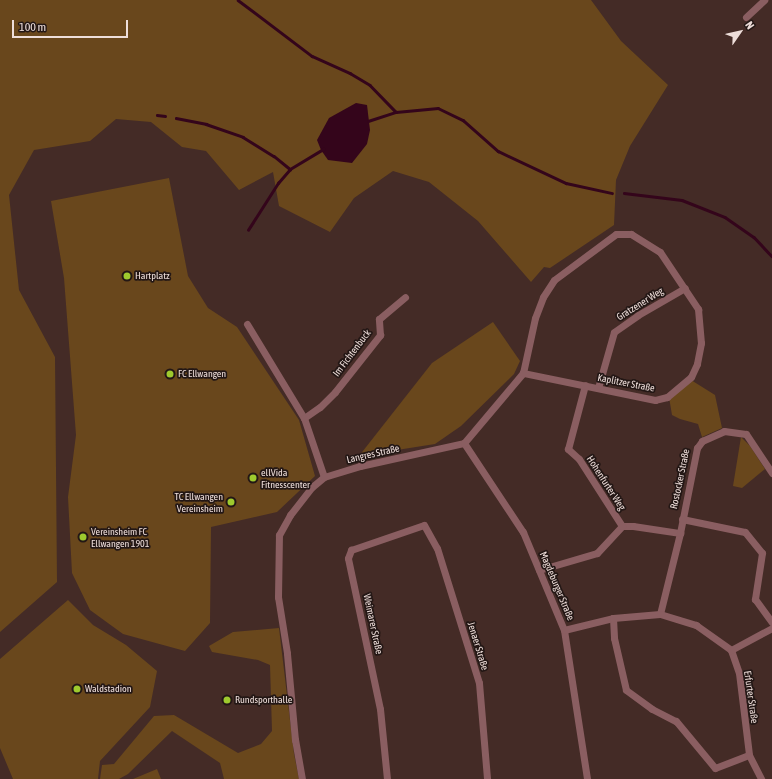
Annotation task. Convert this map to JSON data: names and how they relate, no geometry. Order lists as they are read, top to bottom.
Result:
{
  "streets": {
    "street": [
      "Gratzener Weg",
      "Im Fichtenbuck",
      "Kaplitzer Straße",
      "Langres Straße",
      "Rostocker Straße",
      "Hohenfurter Weg",
      "Magdeburger Straße",
      "Weimarer Straße",
      "Jenaer Straße",
      "Erfurter Straße"
    ]
  },
  "crossings": [
    ["Gratzener Weg", "Kaplitzer Straße"],
    ["Kaplitzer Straße", "Hohenfurter Weg"],
    ["Langres Straße", "Magdeburger Straße"],
    ["Rostocker Straße", "Hohenfurter Weg"],
    ["Hohenfurter Weg", "Magdeburger Straße"],
    ["Weimarer Straße", "Jenaer Straße"]
  ],
  "places": [
    "Hartplatz",
    "FC Ellwangen",
    "ellVida Fitnesscenter",
    "TC Ellwangen Vereinsheim",
    "Vereinsheim FC Ellwangen 1901",
    "Waldstadion",
    "Rundsporthalle"
  ],
  "scale_bar": "100 m",
  "north": "top right"
}
